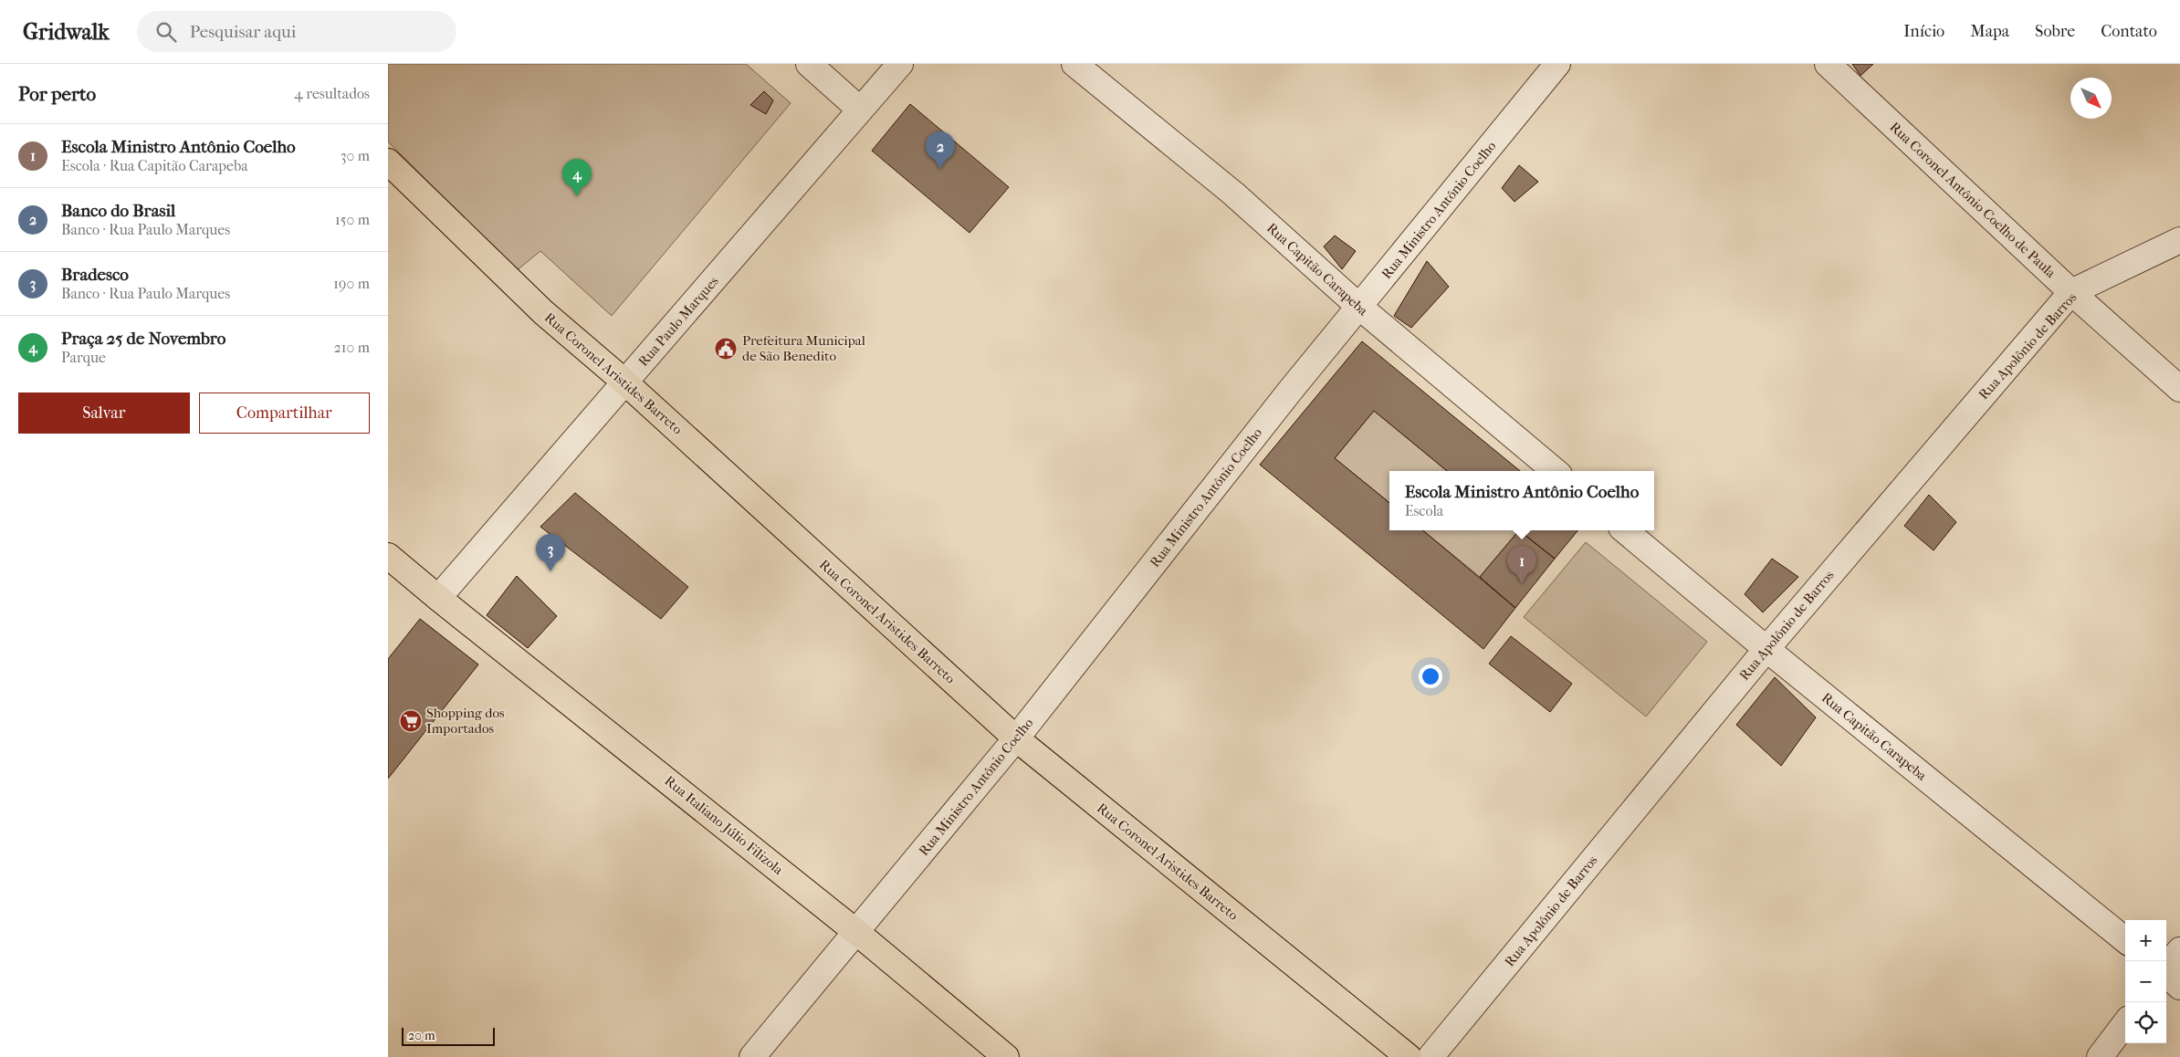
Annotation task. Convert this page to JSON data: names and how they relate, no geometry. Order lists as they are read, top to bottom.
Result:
{
  "streets": {
    "main road": ["Rua Coronel Aristides Barreto", "Rua Italiano Júlio Filizola"],
    "street": [
      "Rua Coronel Antônio Coelho de Paula",
      "Rua Ministro Antônio Coelho",
      "Rua Capitão Carapeba",
      "Rua Paulo Marques",
      "Rua Apolônio de Barros"
    ]
  },
  "crossings": [
    ["Rua Coronel Antônio Coelho de Paula", "Rua Apolônio de Barros"],
    ["Rua Ministro Antônio Coelho", "Rua Capitão Carapeba"],
    ["Rua Ministro Antônio Coelho", "Rua Coronel Aristides Barreto"],
    ["Rua Ministro Antônio Coelho", "Rua Italiano Júlio Filizola"],
    ["Rua Capitão Carapeba", "Rua Apolônio de Barros"],
    ["Rua Paulo Marques", "Rua Coronel Aristides Barreto"],
    ["Rua Paulo Marques", "Rua Italiano Júlio Filizola"]
  ],
  "places": {
    "public building": ["Prefeitura Municipal de São Benedito"],
    "supermarket": ["Shopping dos Importados"]
  },
  "scale_bar": "20 m",
  "north": "bottom right",
  "page": {
    "header": "Gridwalk",
    "search": "Pesquisar aqui",
    "nav": [
      "Início",
      "Mapa",
      "Sobre",
      "Contato"
    ],
    "heading": ["Por perto", "4 resultados"],
    "list": [
      {
        "mark": "1",
        "name": "Escola Ministro Antônio Coelho",
        "note": "Escola · Rua Capitão Carapeba",
        "value": "30 m"
      },
      {
        "mark": "2",
        "name": "Banco do Brasil",
        "note": "Banco · Rua Paulo Marques",
        "value": "150 m"
      },
      {
        "mark": "3",
        "name": "Bradesco",
        "note": "Banco · Rua Paulo Marques",
        "value": "190 m"
      },
      {
        "mark": "4",
        "name": "Praça 25 de Novembro",
        "note": "Parque",
        "value": "210 m"
      }
    ],
    "pins": [
      "2",
      "4",
      "3",
      "1"
    ],
    "buttons": ["Salvar", "Compartilhar"],
    "popup": ["Escola Ministro Antônio Coelho", "Escola"],
    "map_buttons": ["+", "−"],
    "scale": "20 m"
  }
}
